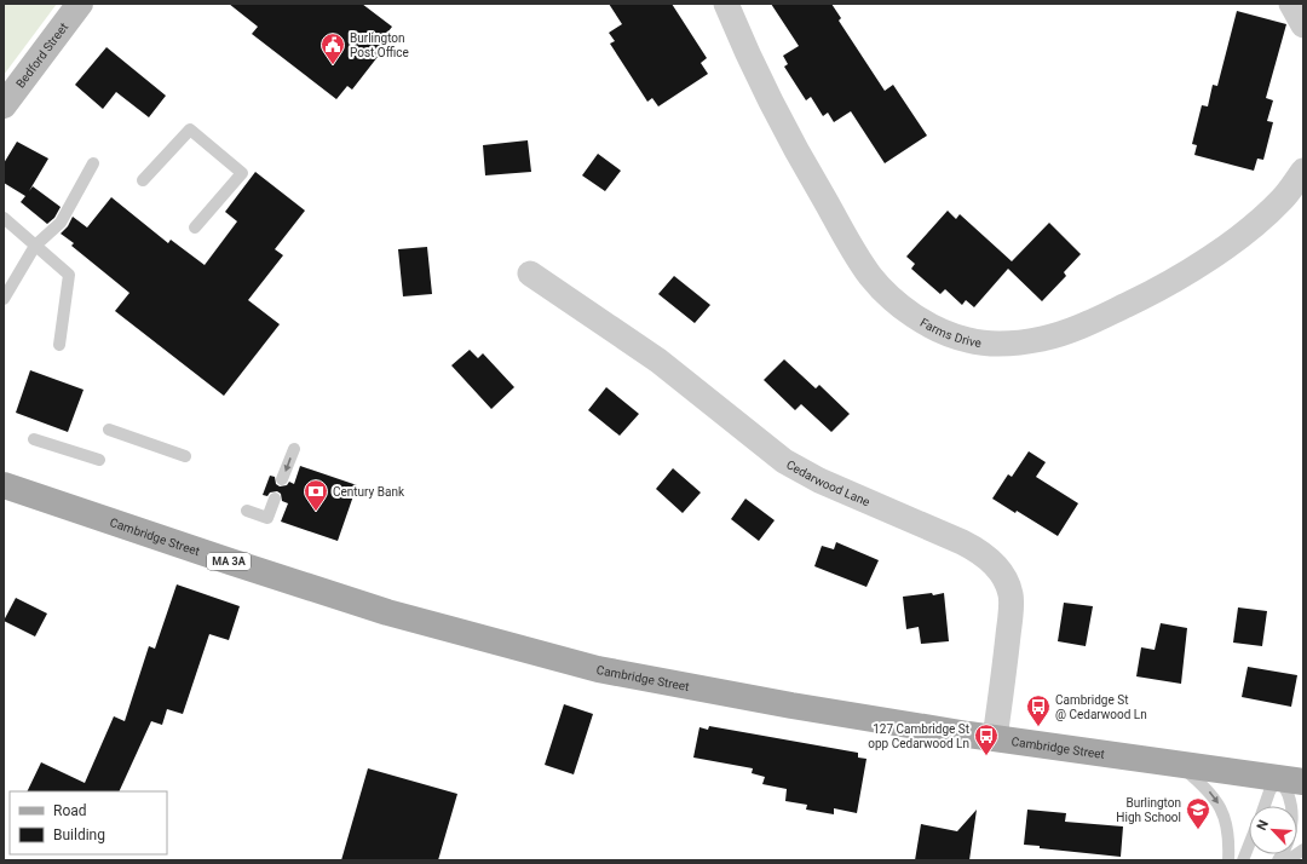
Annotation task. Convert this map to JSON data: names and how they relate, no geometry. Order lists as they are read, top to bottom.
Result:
{
  "streets": {
    "main road": ["Bedford Street", "Cambridge Street", "MA 3A"],
    "street": ["Farms Drive", "Cedarwood Lane"]
  },
  "crossings": [
    ["Cedarwood Lane", "Cambridge Street"]
  ],
  "places": {
    "public building": ["Burlington Post Office"],
    "bank": ["Century Bank"],
    "bus stop": ["Cambridge St @ Cedarwood Ln", "127 Cambridge St opp Cedarwood Ln"],
    "school or university": ["Burlington High School"]
  },
  "legend": ["Road", "Building"],
  "north": "top left"
}
